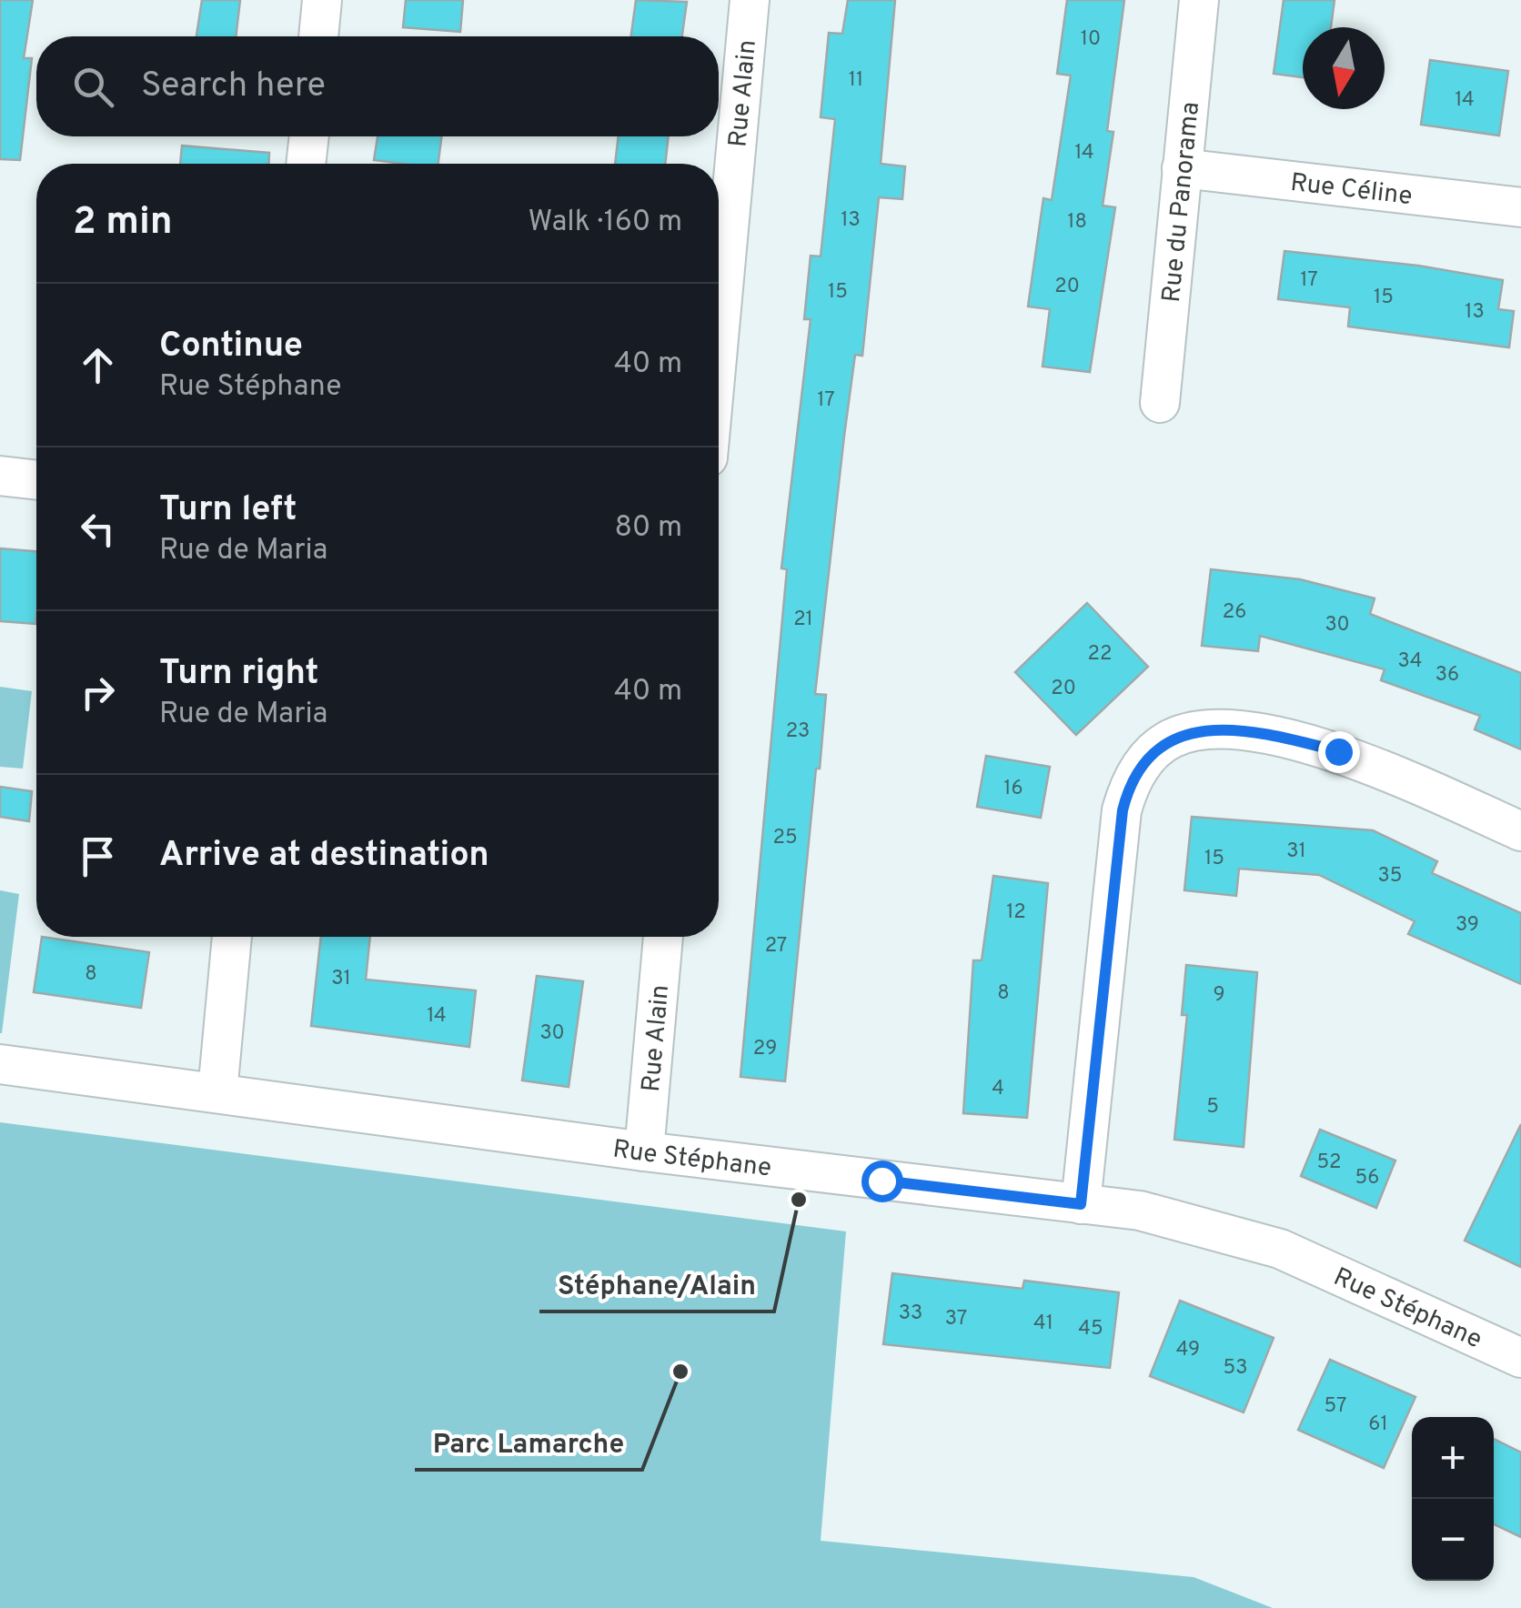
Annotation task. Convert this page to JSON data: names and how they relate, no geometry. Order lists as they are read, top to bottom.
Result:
{
  "streets": {
    "street": [
      "Rue Alain",
      "Rue Céline",
      "Rue du Panorama",
      "Rue Stéphane"
    ]
  },
  "crossings": [
    ["Rue Alain", "Rue Stéphane"],
    ["Rue Céline", "Rue du Panorama"]
  ],
  "places": ["Stéphane/Alain", "Parc Lamarche"],
  "house_numbers": [
    "10",
    "11",
    "14",
    "14",
    "13",
    "18",
    "17",
    "20",
    "15",
    "15",
    "13",
    "17",
    "26",
    "21",
    "30",
    "22",
    "34",
    "36",
    "20",
    "23",
    "16",
    "25",
    "31",
    "15",
    "35",
    "12",
    "39",
    "27",
    "8",
    "31",
    "8",
    "9",
    "14",
    "30",
    "29",
    "4",
    "5",
    "52",
    "56",
    "33",
    "37",
    "41",
    "45",
    "49",
    "53",
    "57",
    "61"
  ],
  "north": "bottom",
  "page": {
    "search": "Search here",
    "heading": ["2 min", "Walk · 160 m"],
    "list": [
      ["Continue", "Rue Stéphane", "40 m"],
      ["Turn left", "Rue de Maria", "80 m"],
      ["Turn right", "Rue de Maria", "40 m"],
      "Arrive at destination"
    ],
    "map_buttons": ["+", "−"]
  }
}
